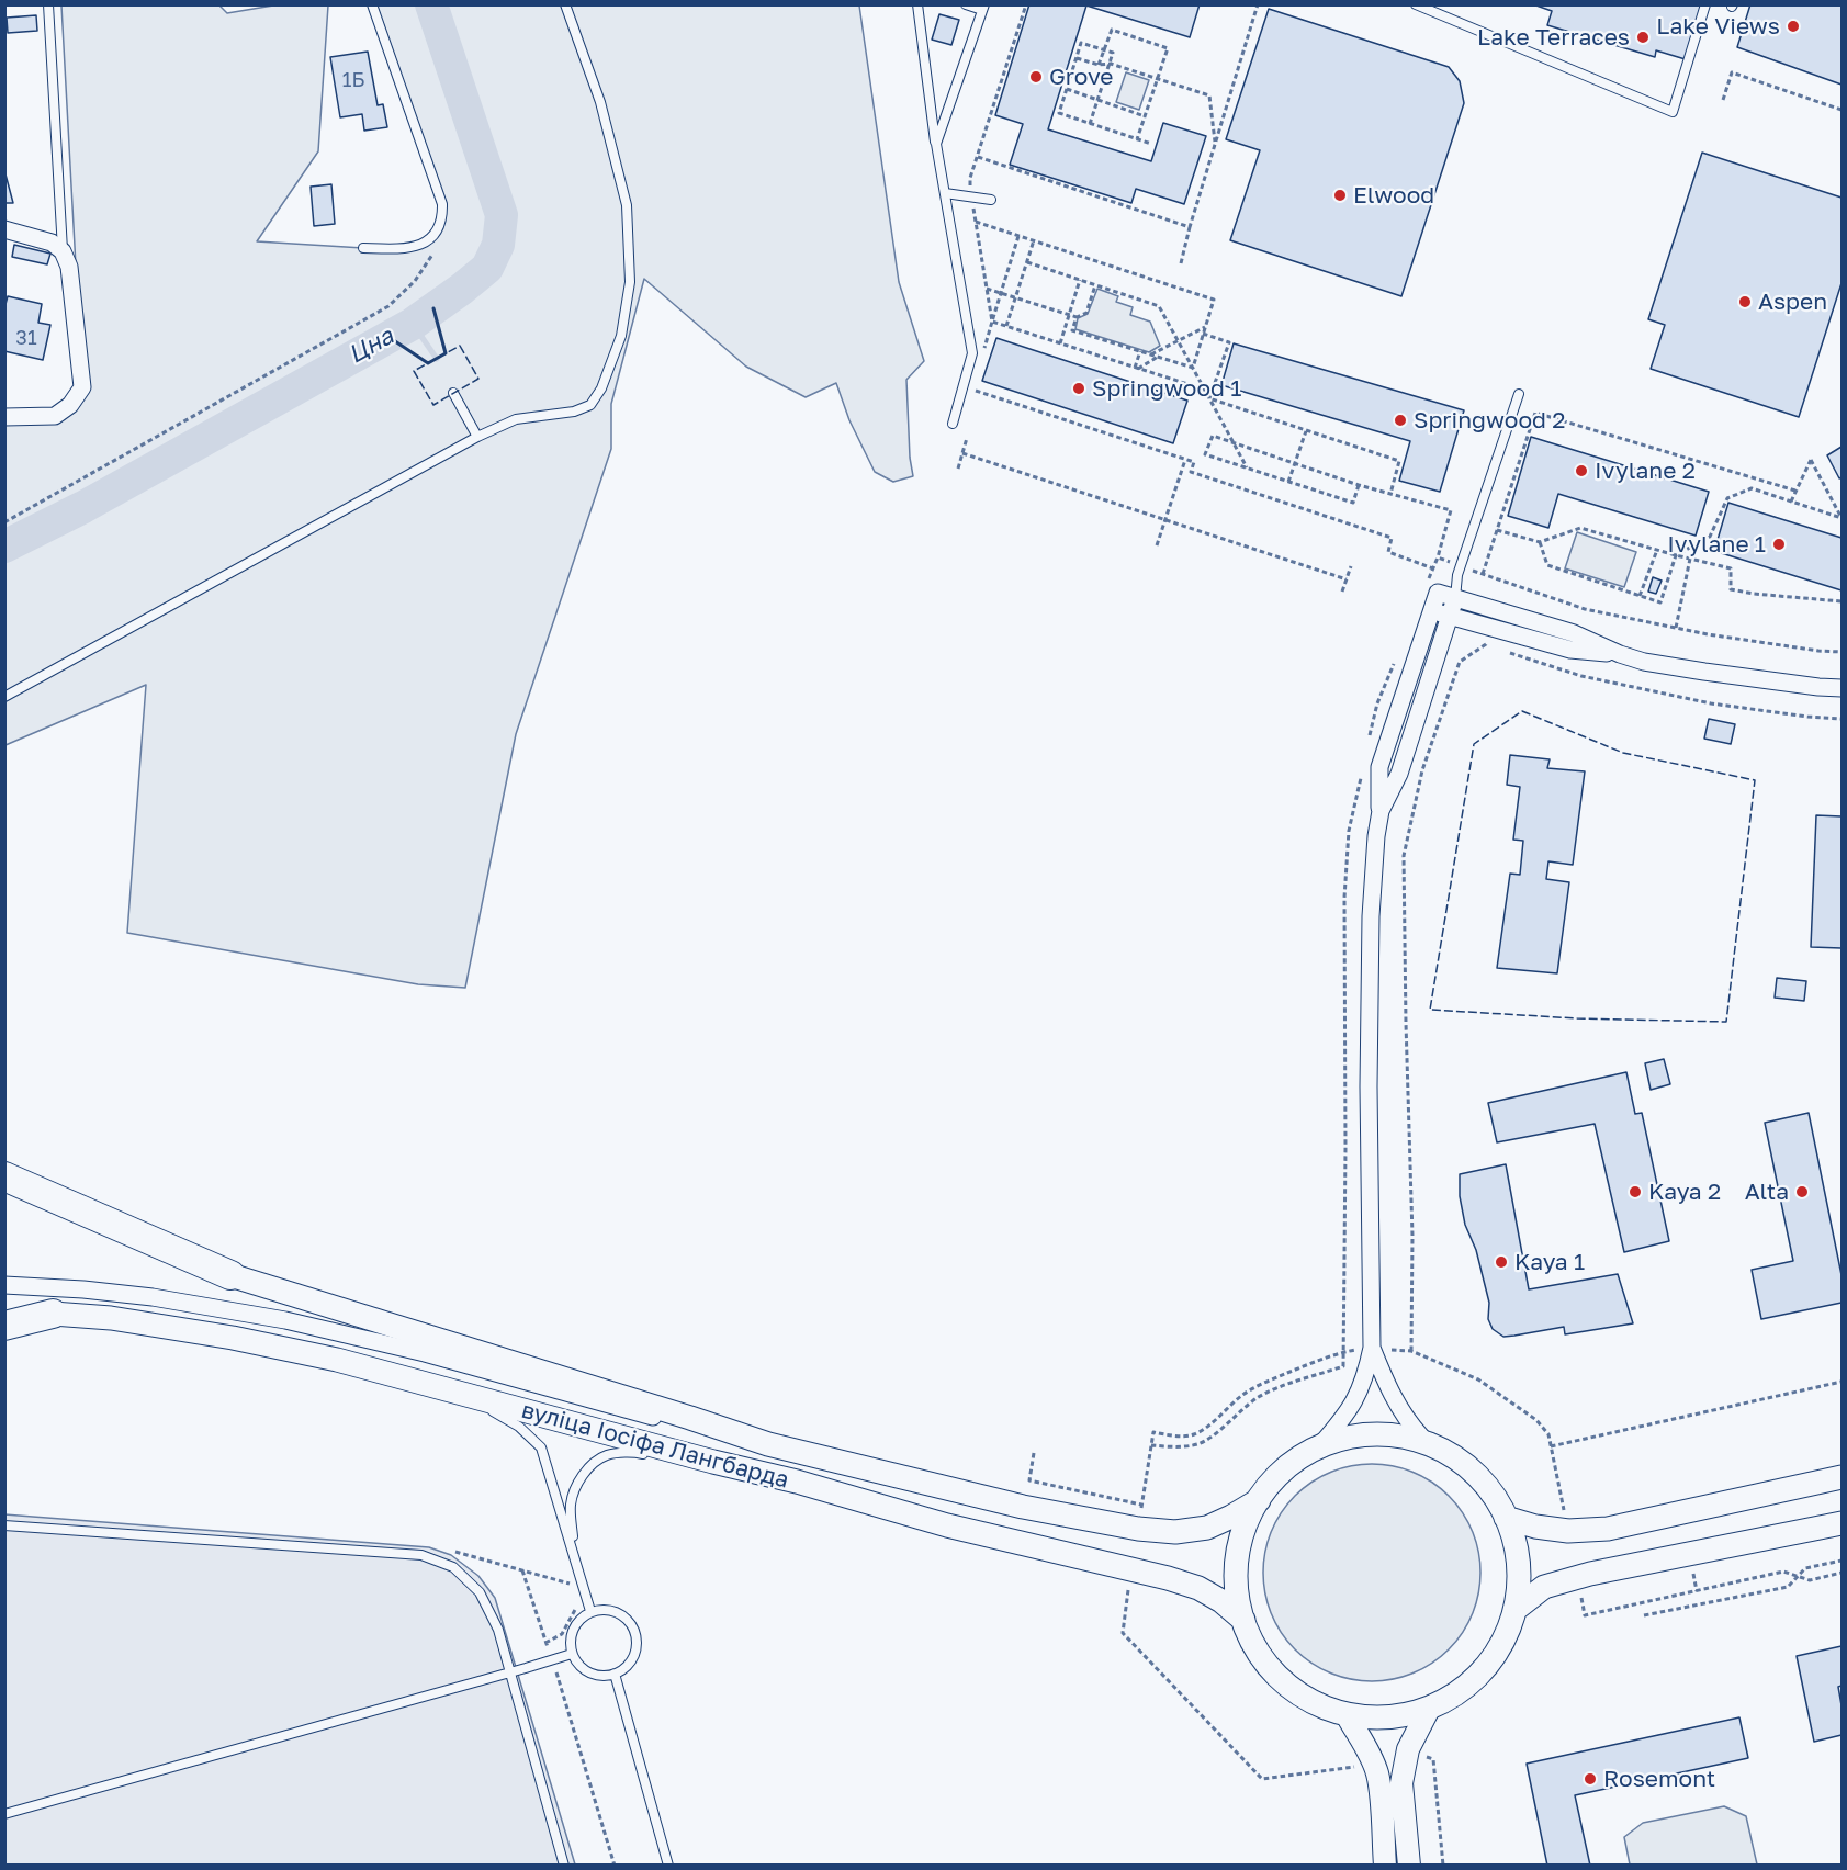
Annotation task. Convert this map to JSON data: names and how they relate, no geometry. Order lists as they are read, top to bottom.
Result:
{
  "streets": {
    "main road": ["вуліца Іосіфа Лангбарда"]
  },
  "water": ["Цна"],
  "places": [
    "Lake Views",
    "Lake Terraces",
    "Grove",
    "Elwood",
    "Aspen",
    "Springwood 1",
    "Springwood 2",
    "Ivylane 2",
    "Ivylane 1",
    "Kaya 2",
    "Alta",
    "Kaya 1",
    "Rosemont"
  ],
  "house_numbers": ["1Б", "31"]
}
